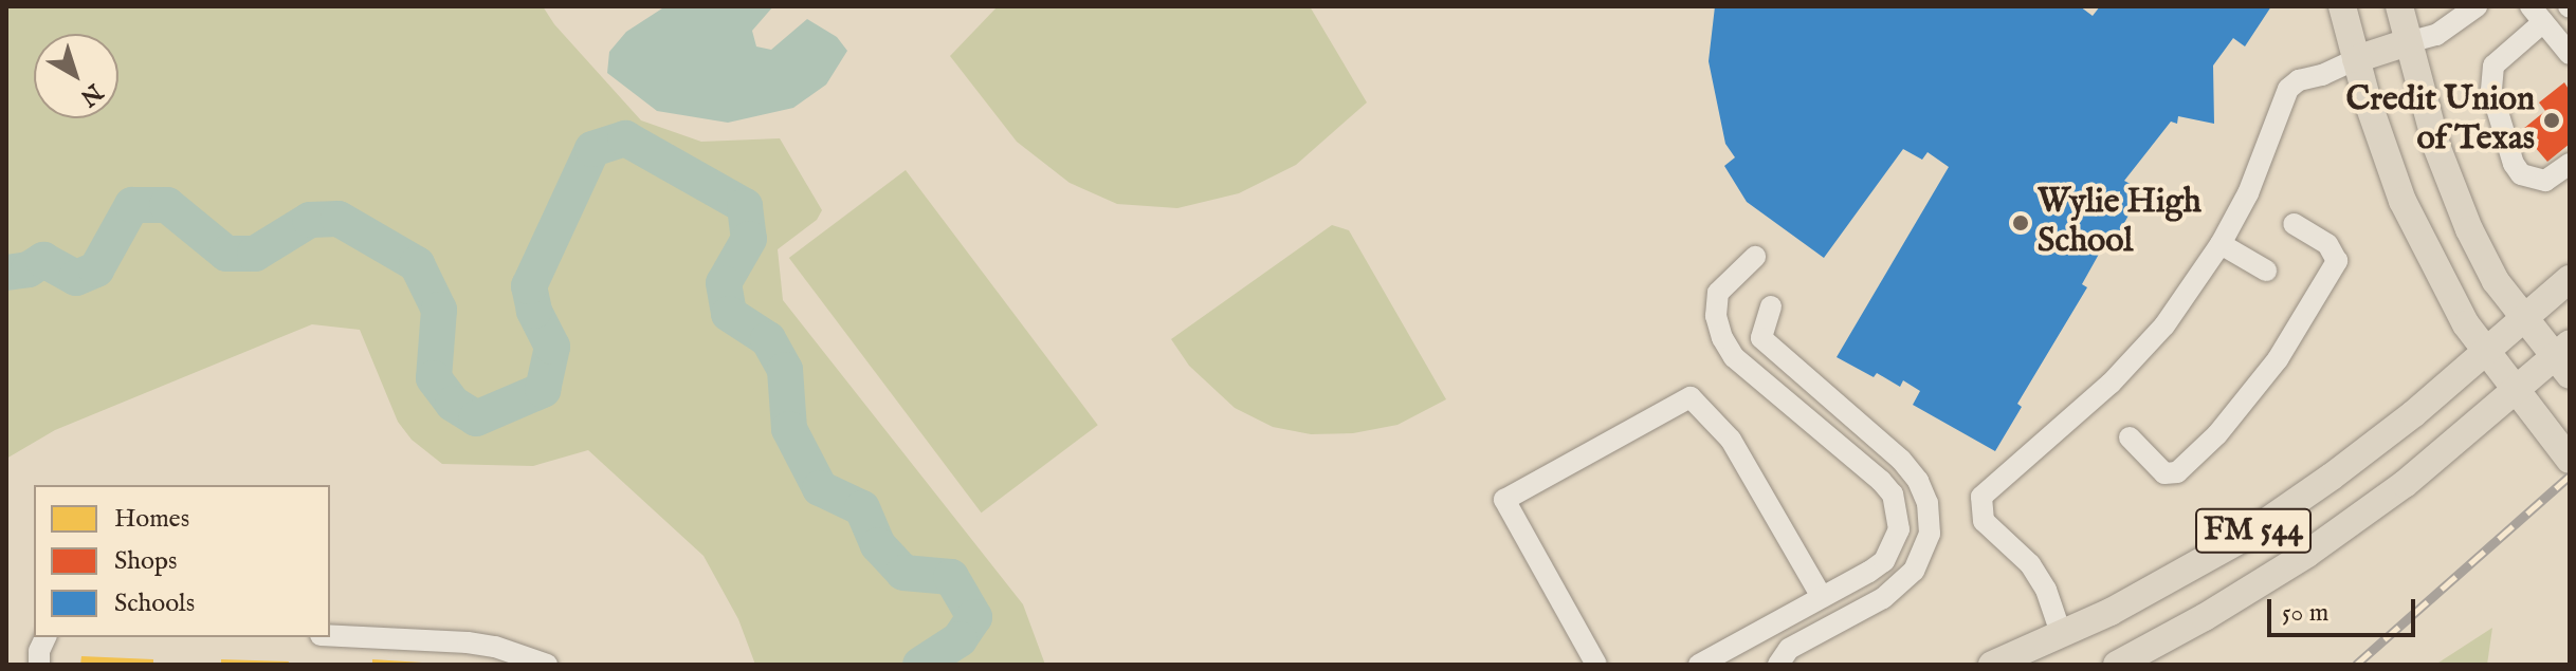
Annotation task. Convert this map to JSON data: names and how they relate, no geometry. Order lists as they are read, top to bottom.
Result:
{
  "streets": {
    "main road": ["FM 544"]
  },
  "places": ["Credit Union of Texas", "Wylie High School"],
  "legend": ["Homes", "Shops", "Schools"],
  "scale_bar": "50 m",
  "north": "bottom right"
}
